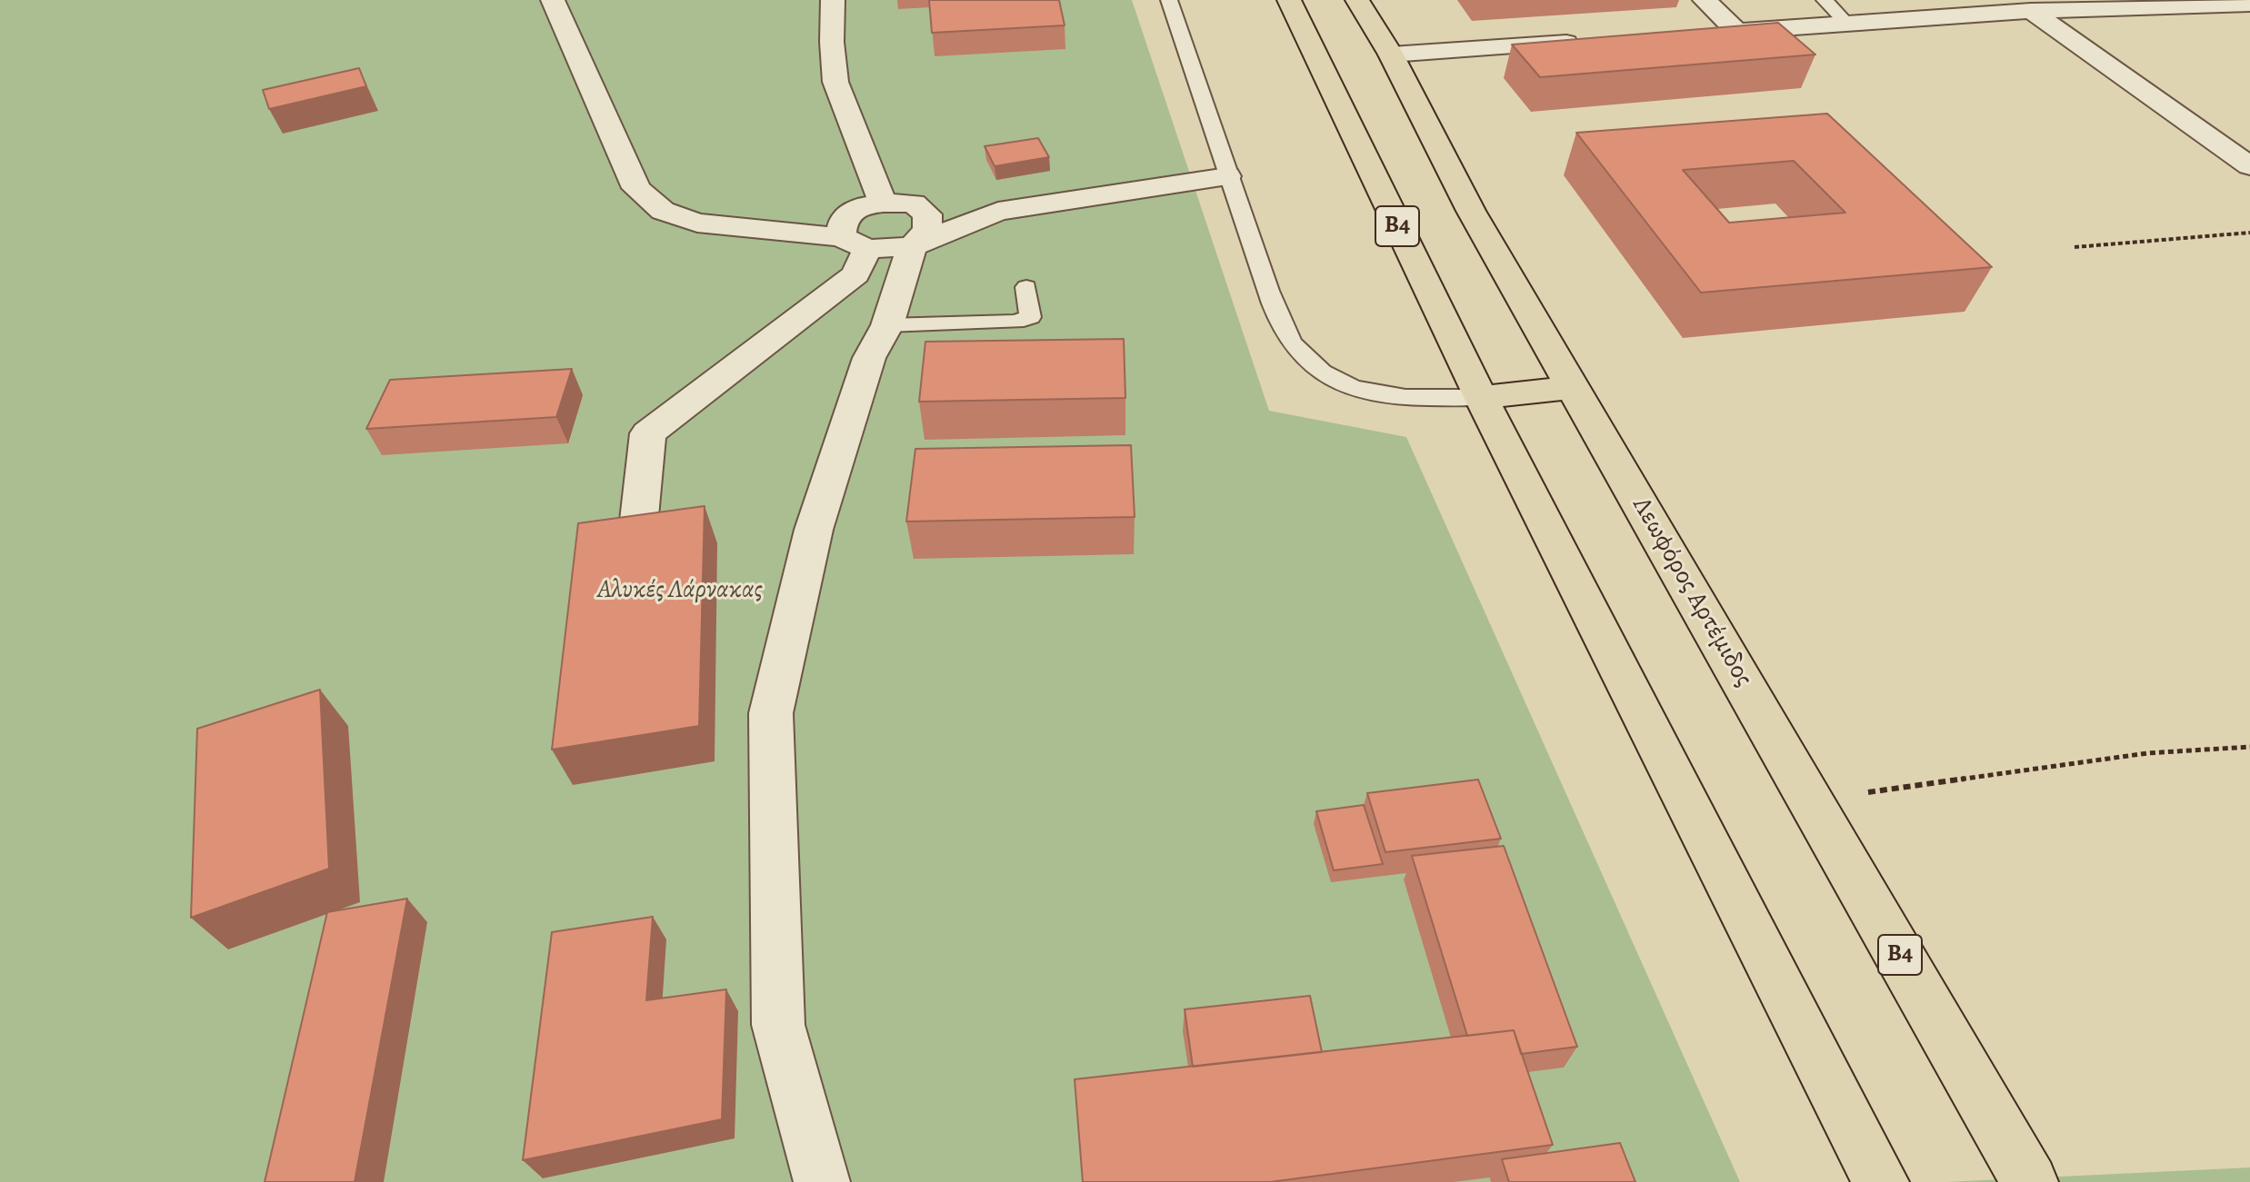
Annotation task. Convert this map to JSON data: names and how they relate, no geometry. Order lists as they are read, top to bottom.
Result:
{
  "streets": {
    "main road": ["B4", "Λεωφόρος Αρτέμιδος"]
  },
  "parks": ["Αλυκές Λάρνακας"]
}
